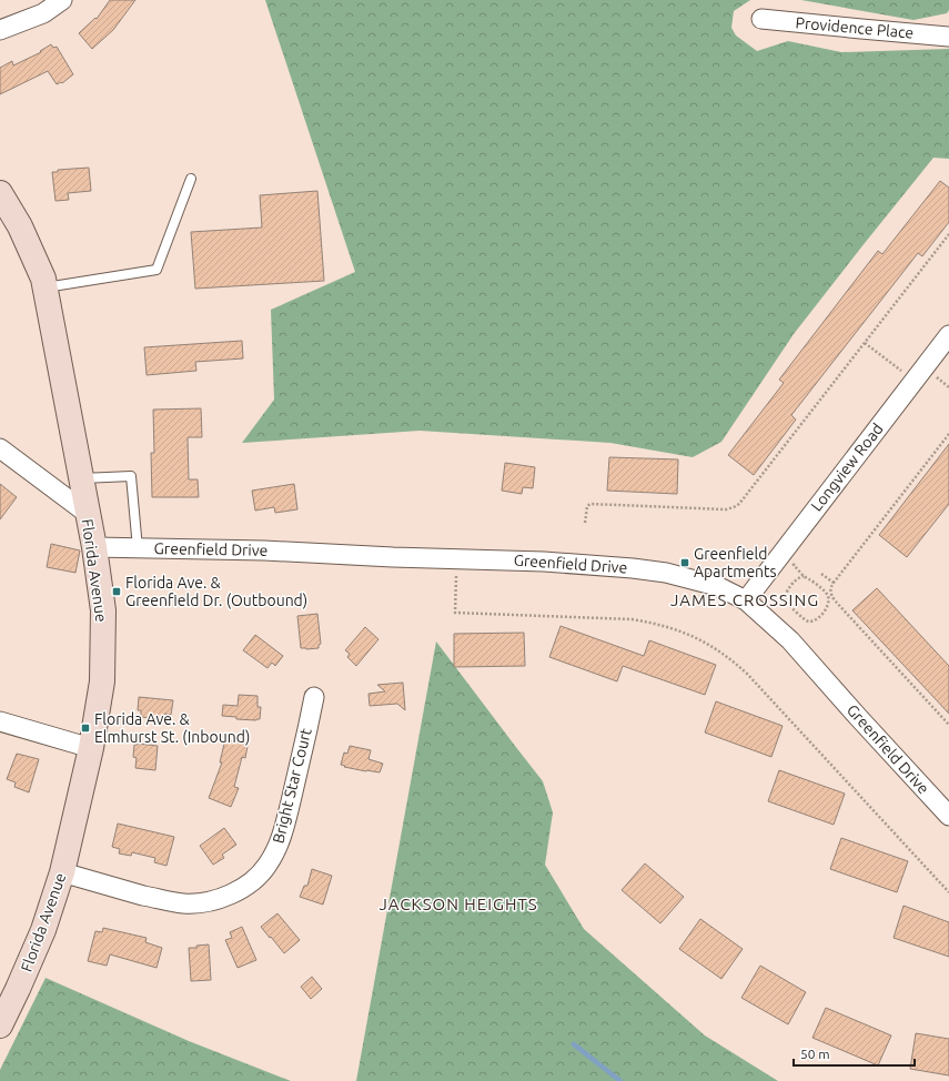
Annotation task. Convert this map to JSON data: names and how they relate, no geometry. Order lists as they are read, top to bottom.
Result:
{
  "streets": {
    "main road": ["Florida Avenue"],
    "street": [
      "Providence Place",
      "Longview Road",
      "Greenfield Drive",
      "Bright Star Court"
    ]
  },
  "crossings": [
    ["Longview Road", "Greenfield Drive"],
    ["Greenfield Drive", "Florida Avenue"],
    ["Florida Avenue", "Bright Star Court"]
  ],
  "districts": ["JAMES CROSSING", "JACKSON HEIGHTS"],
  "places": {
    "transit": ["Greenfield Apartments", "Florida Ave. & Greenfield Dr. (Outbound)", "Florida Ave. & Elmhurst St. (Inbound)"]
  },
  "scale_bar": "50 m"
}
